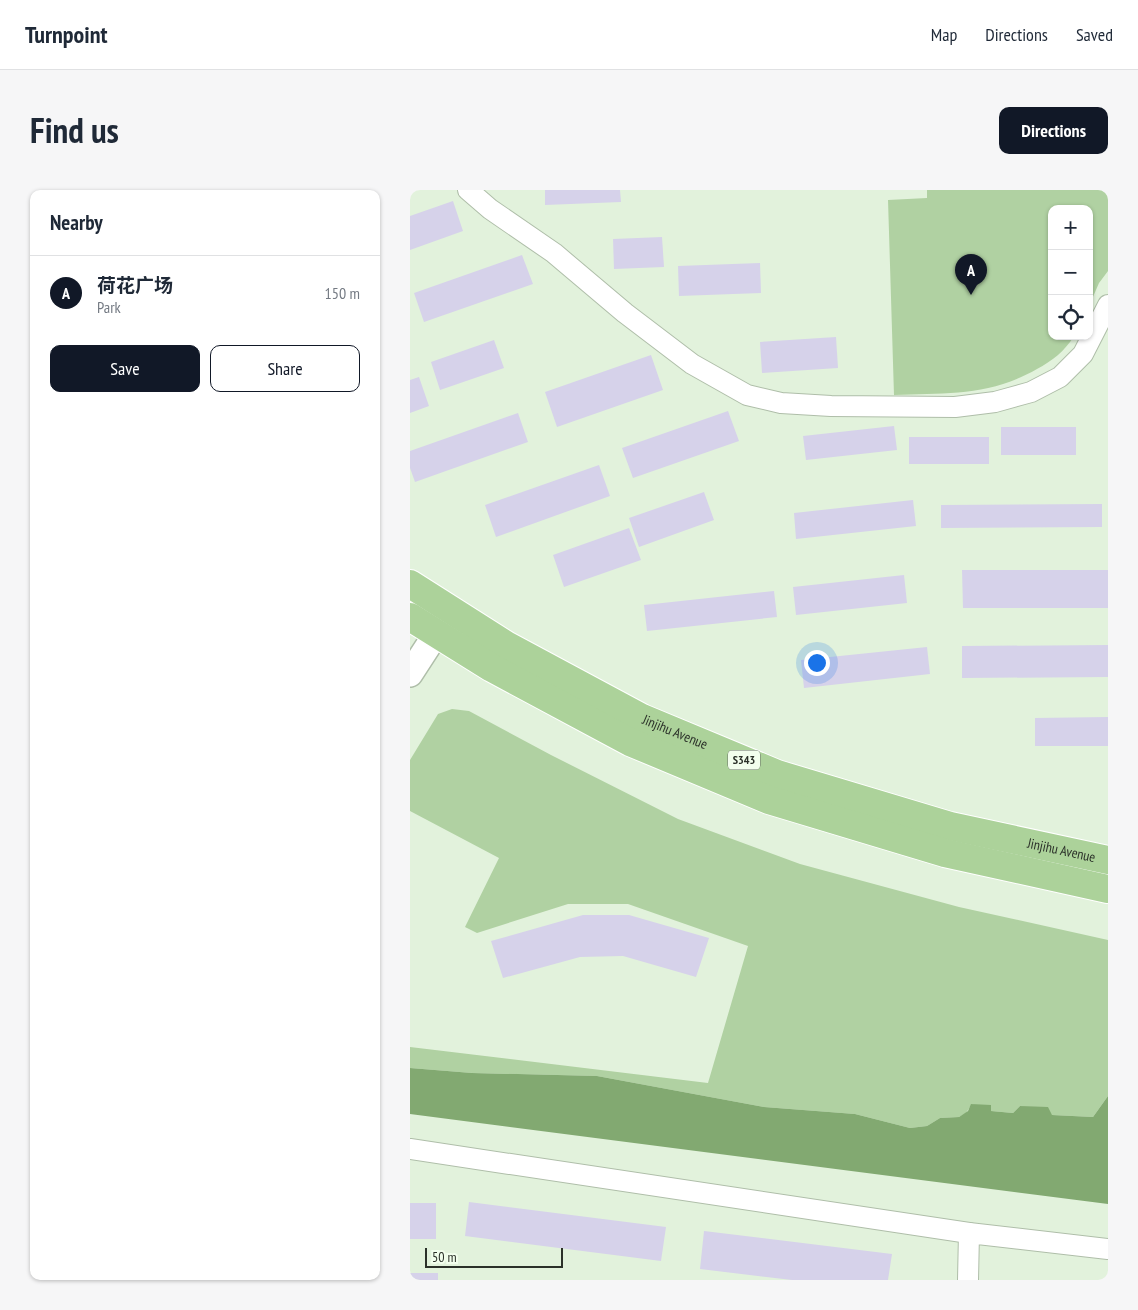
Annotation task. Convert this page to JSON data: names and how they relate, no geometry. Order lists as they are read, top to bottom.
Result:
{
  "streets": {
    "main road": ["Jinjihu Avenue", "S343"]
  },
  "scale_bar": "50 m",
  "page": {
    "header": "Turnpoint",
    "nav": ["Map", "Directions", "Saved"],
    "title": "Find us",
    "buttons": [
      "Directions",
      ["Save", "Share"]
    ],
    "heading": "Nearby",
    "map_buttons": ["+", "−"],
    "pins": "A",
    "list": [
      {
        "mark": "A",
        "name": "荷花广场",
        "note": "Park",
        "value": "150 m"
      }
    ],
    "scale": "50 m"
  }
}
